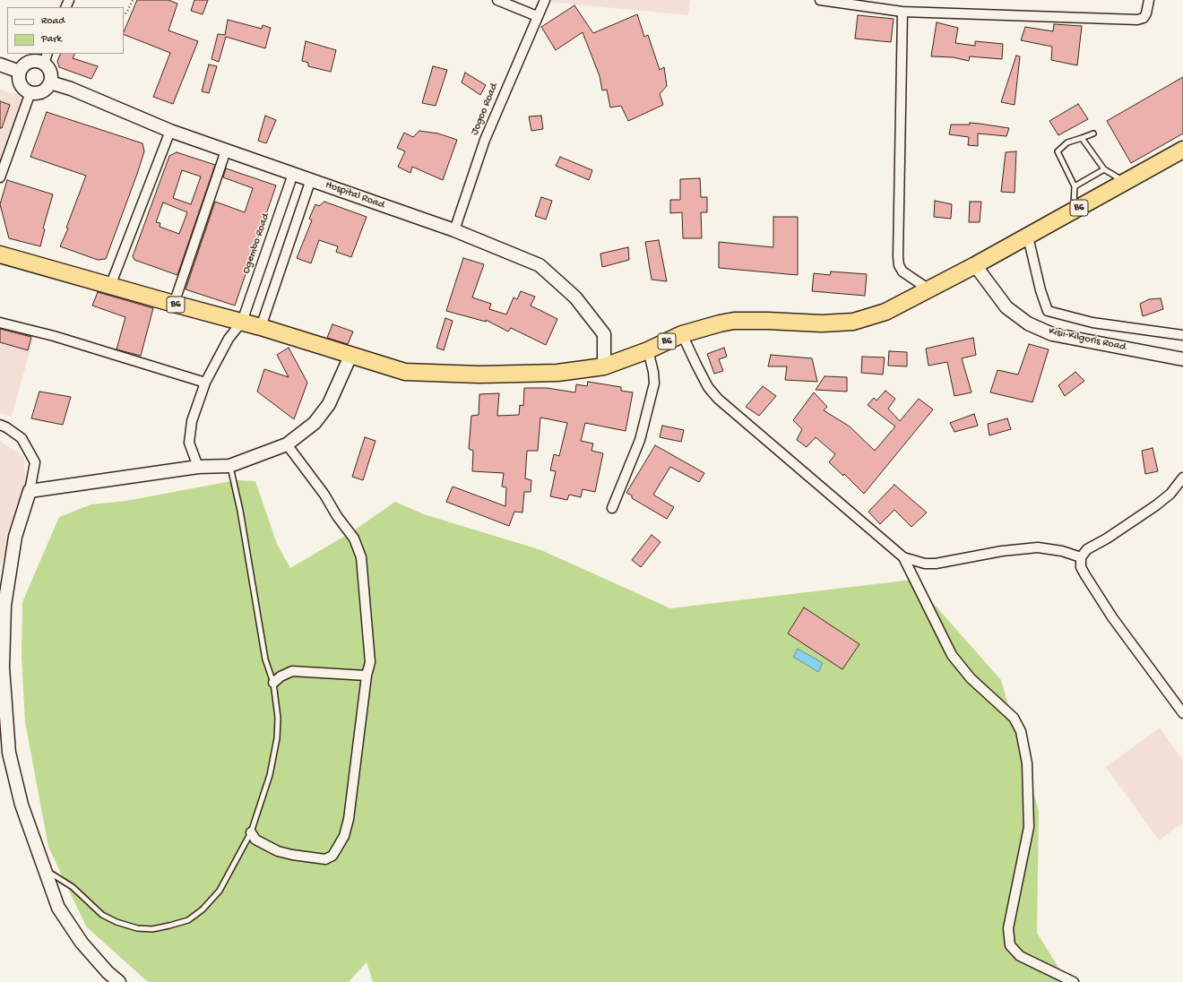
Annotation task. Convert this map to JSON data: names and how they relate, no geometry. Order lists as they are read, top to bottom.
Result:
{
  "streets": {
    "highway": ["B6"],
    "street": [
      "Jogoo Road",
      "Hospital Road",
      "Ogembo Road",
      "Kisii-Kilgoris Road"
    ]
  },
  "crossings": [
    ["Jogoo Road", "Hospital Road"],
    ["Hospital Road", "B6"],
    ["Hospital Road", "Ogembo Road"],
    ["B6", "Ogembo Road"],
    ["B6", "Kisii-Kilgoris Road"]
  ],
  "legend": ["Road", "Park"]
}
